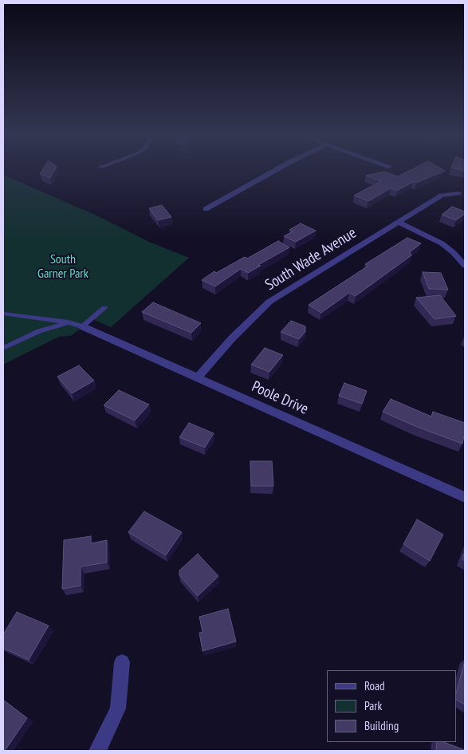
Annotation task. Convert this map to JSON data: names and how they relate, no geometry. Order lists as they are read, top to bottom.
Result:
{
  "streets": {
    "street": ["South Wade Avenue", "Poole Drive"]
  },
  "crossings": [
    ["South Wade Avenue", "Poole Drive"]
  ],
  "parks": ["South Garner Park"],
  "legend": ["Road", "Park", "Building"]
}
